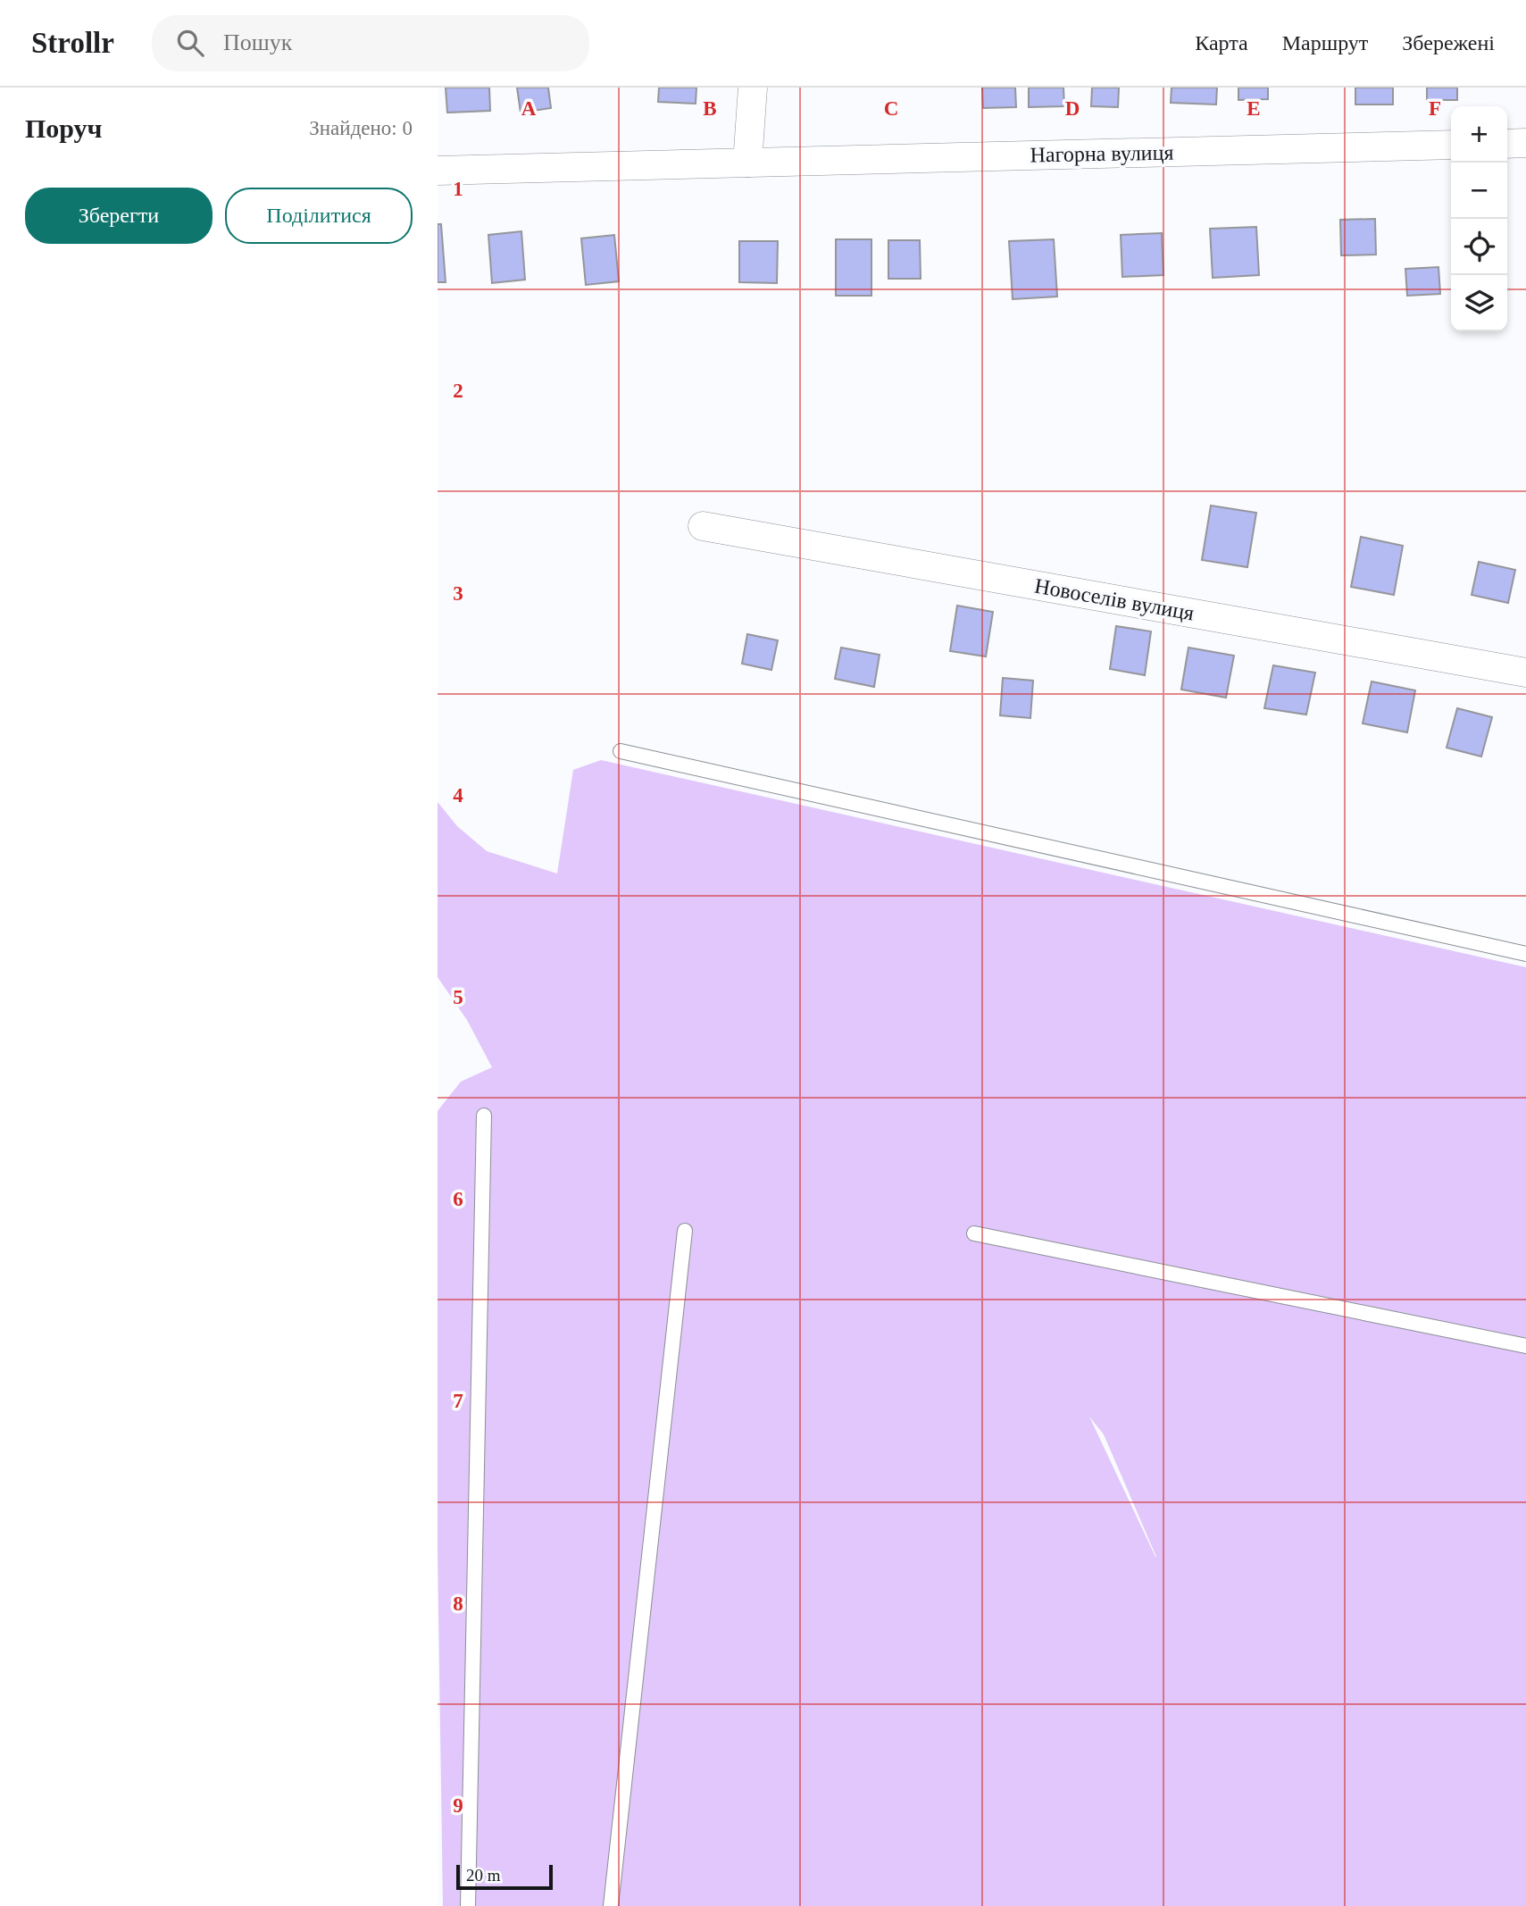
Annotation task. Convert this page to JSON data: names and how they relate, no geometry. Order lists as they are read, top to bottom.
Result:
{
  "streets": {
    "street": ["Нагорна вулиця", "Новоселів вулиця"]
  },
  "scale_bar": "20 m",
  "page": {
    "header": "Strollr",
    "search": "Пошук",
    "nav": ["Карта", "Маршрут", "Збережені"],
    "heading": ["Поруч", "Знайдено: 0"],
    "map_buttons": ["+", "−"],
    "buttons": ["Зберегти", "Поділитися"],
    "scale": "20 m"
  },
  "grid": {
    "columns": [
      "A",
      "B",
      "C",
      "D",
      "E",
      "F"
    ],
    "rows": [
      "1",
      "2",
      "3",
      "4",
      "5",
      "6",
      "7",
      "8",
      "9"
    ]
  }
}
